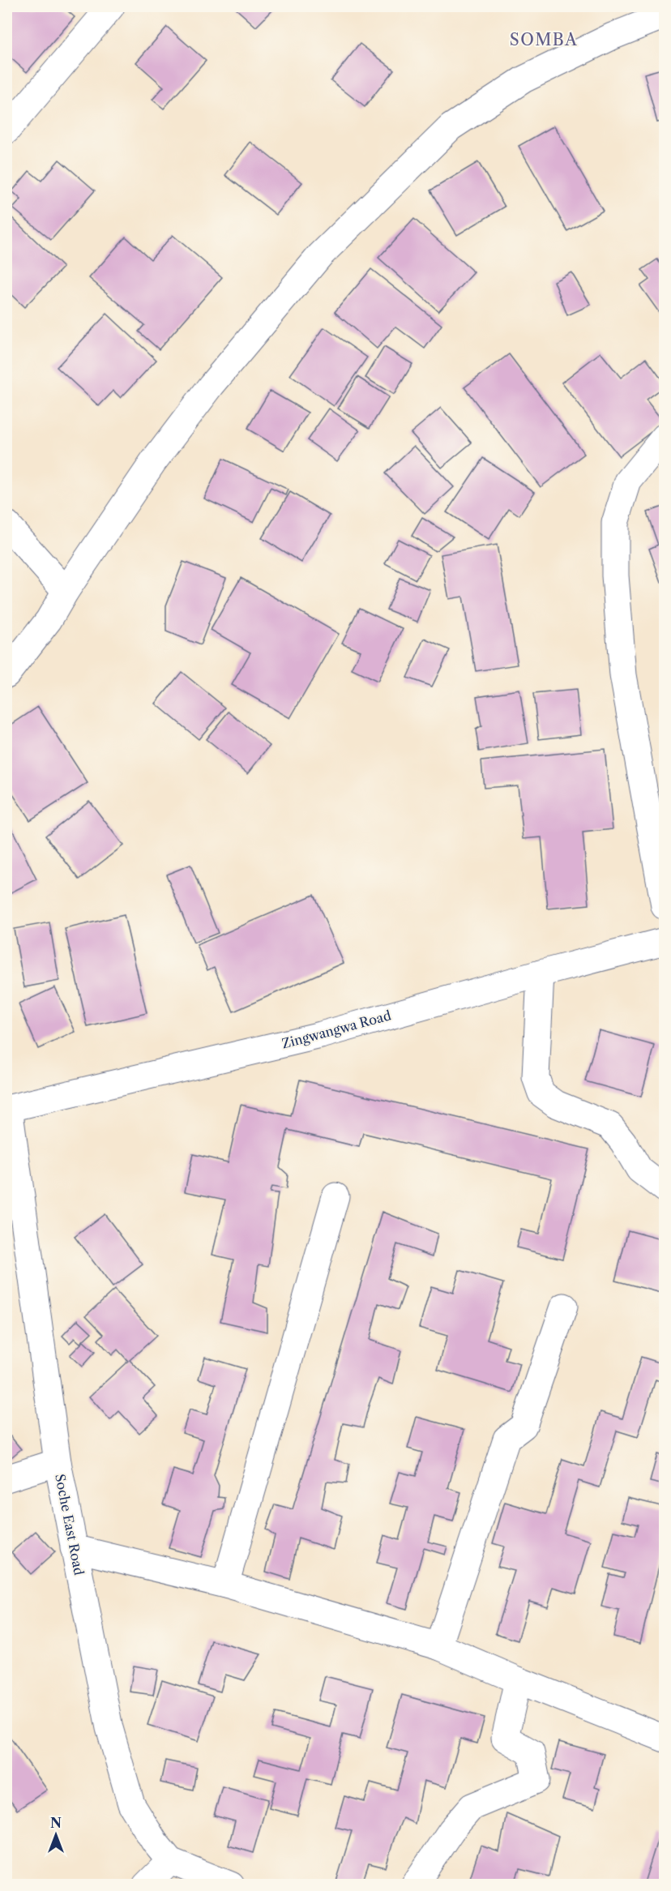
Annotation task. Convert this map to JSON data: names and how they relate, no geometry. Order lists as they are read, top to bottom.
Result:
{
  "streets": {
    "street": ["Zingwangwa Road", "Soche East Road"]
  },
  "crossings": [
    ["Zingwangwa Road", "Soche East Road"]
  ],
  "districts": ["SOMBA"],
  "north": "top"
}
